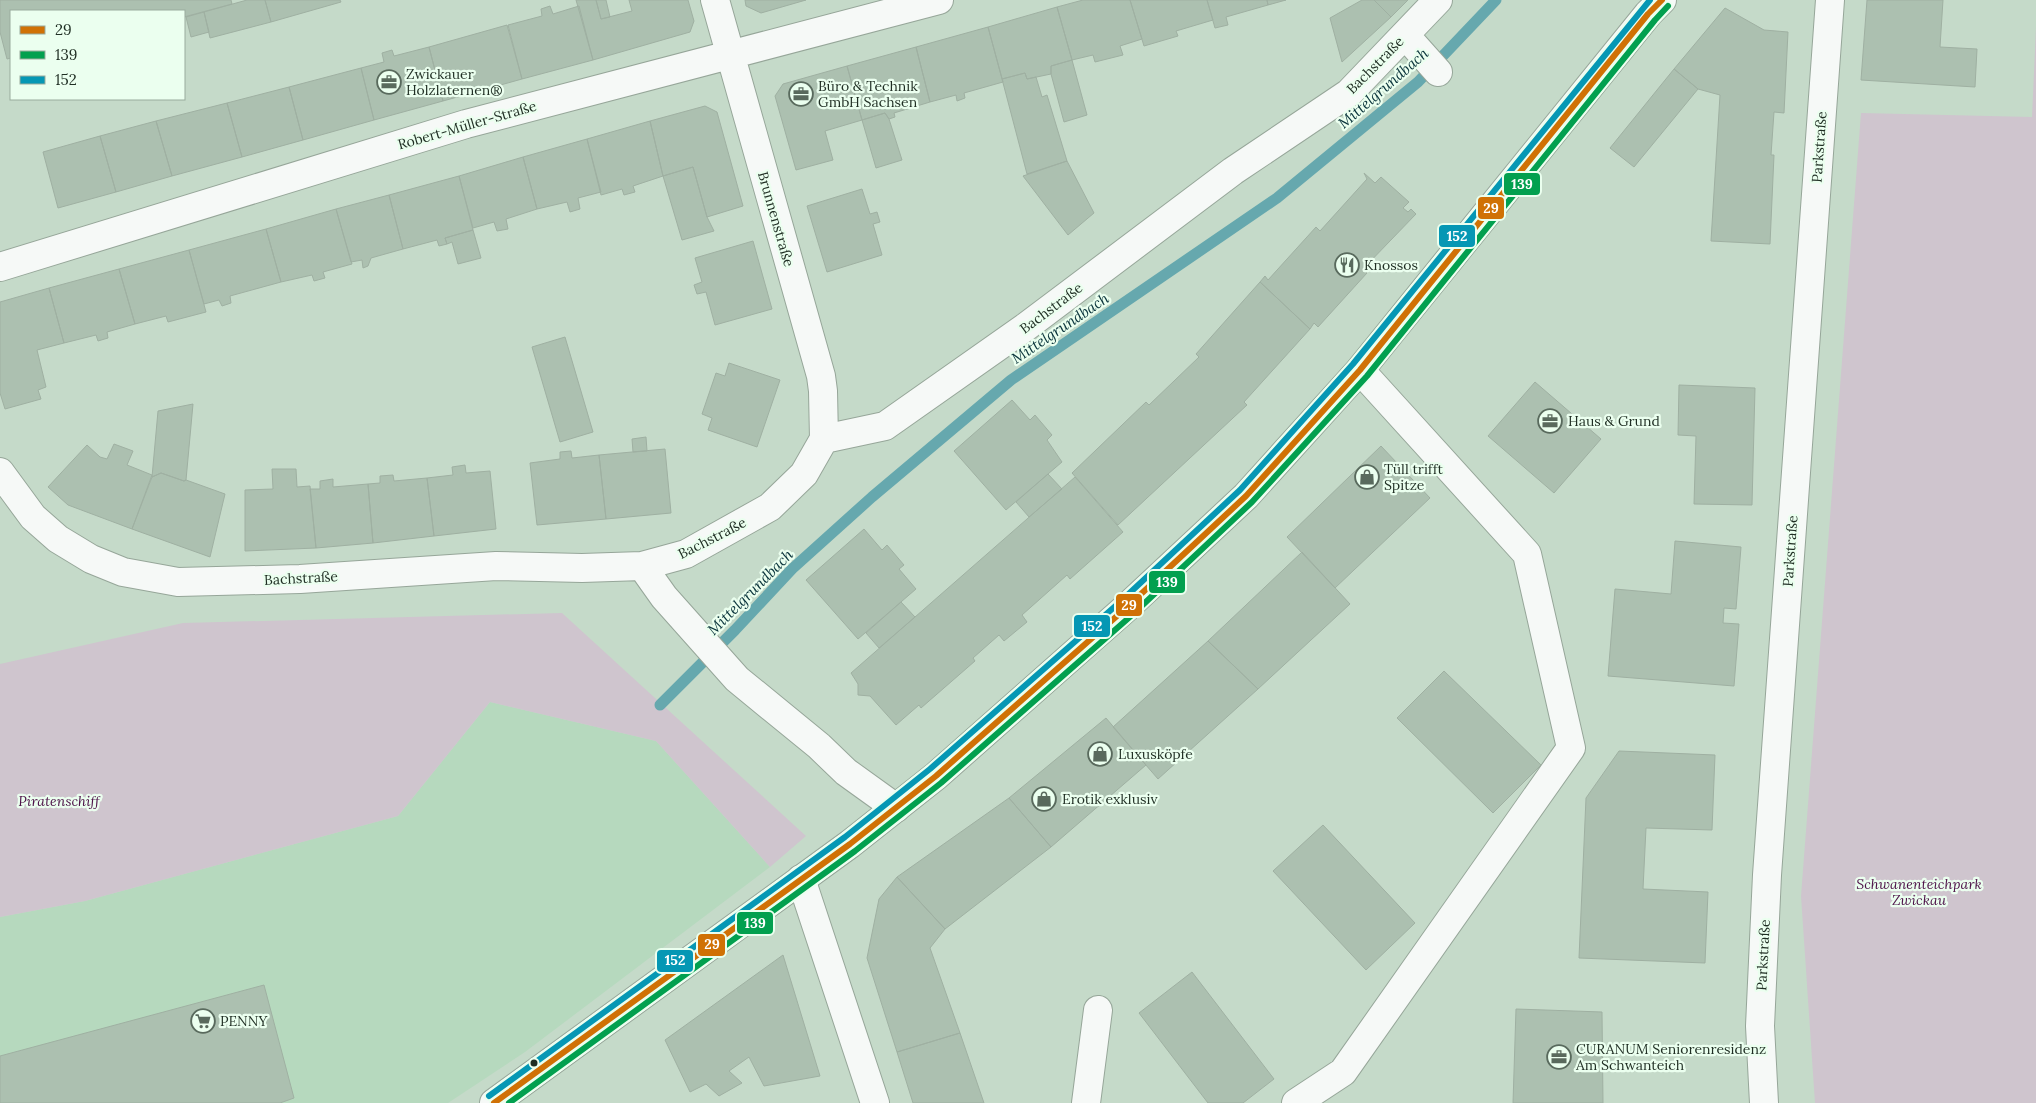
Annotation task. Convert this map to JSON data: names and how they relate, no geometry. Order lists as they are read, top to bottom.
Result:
{
  "streets": {
    "street": [
      "Bachstraße",
      "Robert-Müller-Straße",
      "Parkstraße",
      "Brunnenstraße"
    ]
  },
  "crossings": [
    ["Bachstraße", "Brunnenstraße"],
    ["Robert-Müller-Straße", "Brunnenstraße"]
  ],
  "water": ["Mittelgrundbach"],
  "parks": ["Piratenschiff", "Schwanenteichpark Zwickau"],
  "places": {
    "office": [
      "Zwickauer Holzlaternen®",
      "Büro & Technik GmbH Sachsen",
      "Haus & Grund",
      "CURANUM Seniorenresidenz Am Schwanteich"
    ],
    "restaurant": ["Knossos"],
    "shop": ["Tüll trifft Spitze", "Luxusköpfe", "Erotik exklusiv"],
    "supermarket": ["PENNY"]
  },
  "lines": ["transit line 29", "transit line 152", "transit line 139"],
  "legend": ["29", "139", "152"]
}
